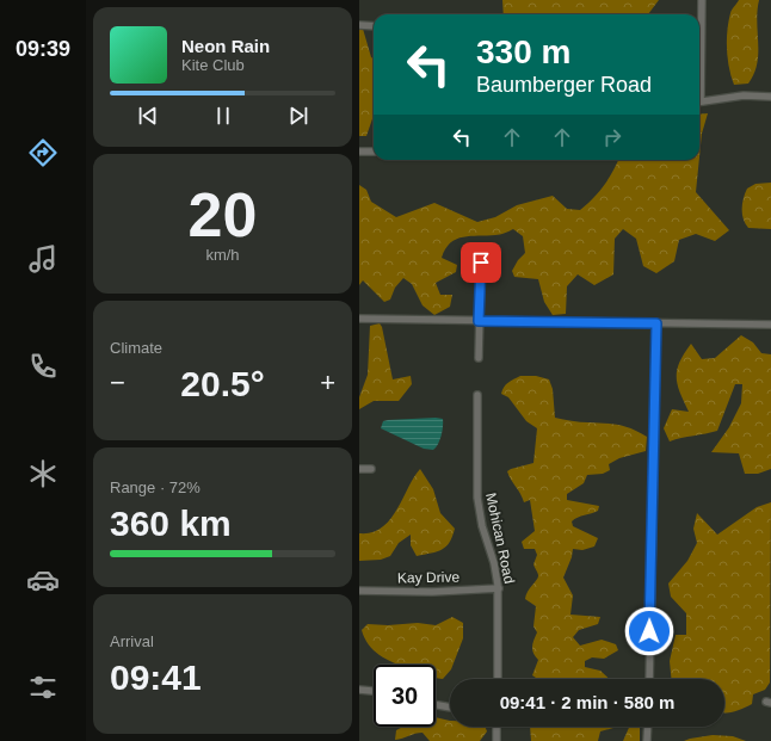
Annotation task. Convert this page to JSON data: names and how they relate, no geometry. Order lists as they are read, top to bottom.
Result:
{
  "streets": {
    "street": ["Mohican Road", "Kay Drive"]
  },
  "crossings": [
    ["Mohican Road", "Kay Drive"]
  ],
  "page": {
    "tabs": "09:39",
    "turn": ["330 m", "Baumberger Road"],
    "song": ["Neon Rain", "Kite Club"],
    "tile": [
      ["20", "km/h"],
      "Climate",
      ["Range · 72%", "360 km"],
      ["Arrival", "09:41"]
    ],
    "heat": ["−", "20.5°", "+"],
    "limit": "30",
    "trip": "09:41 · 2 min · 580 m"
  }
}
